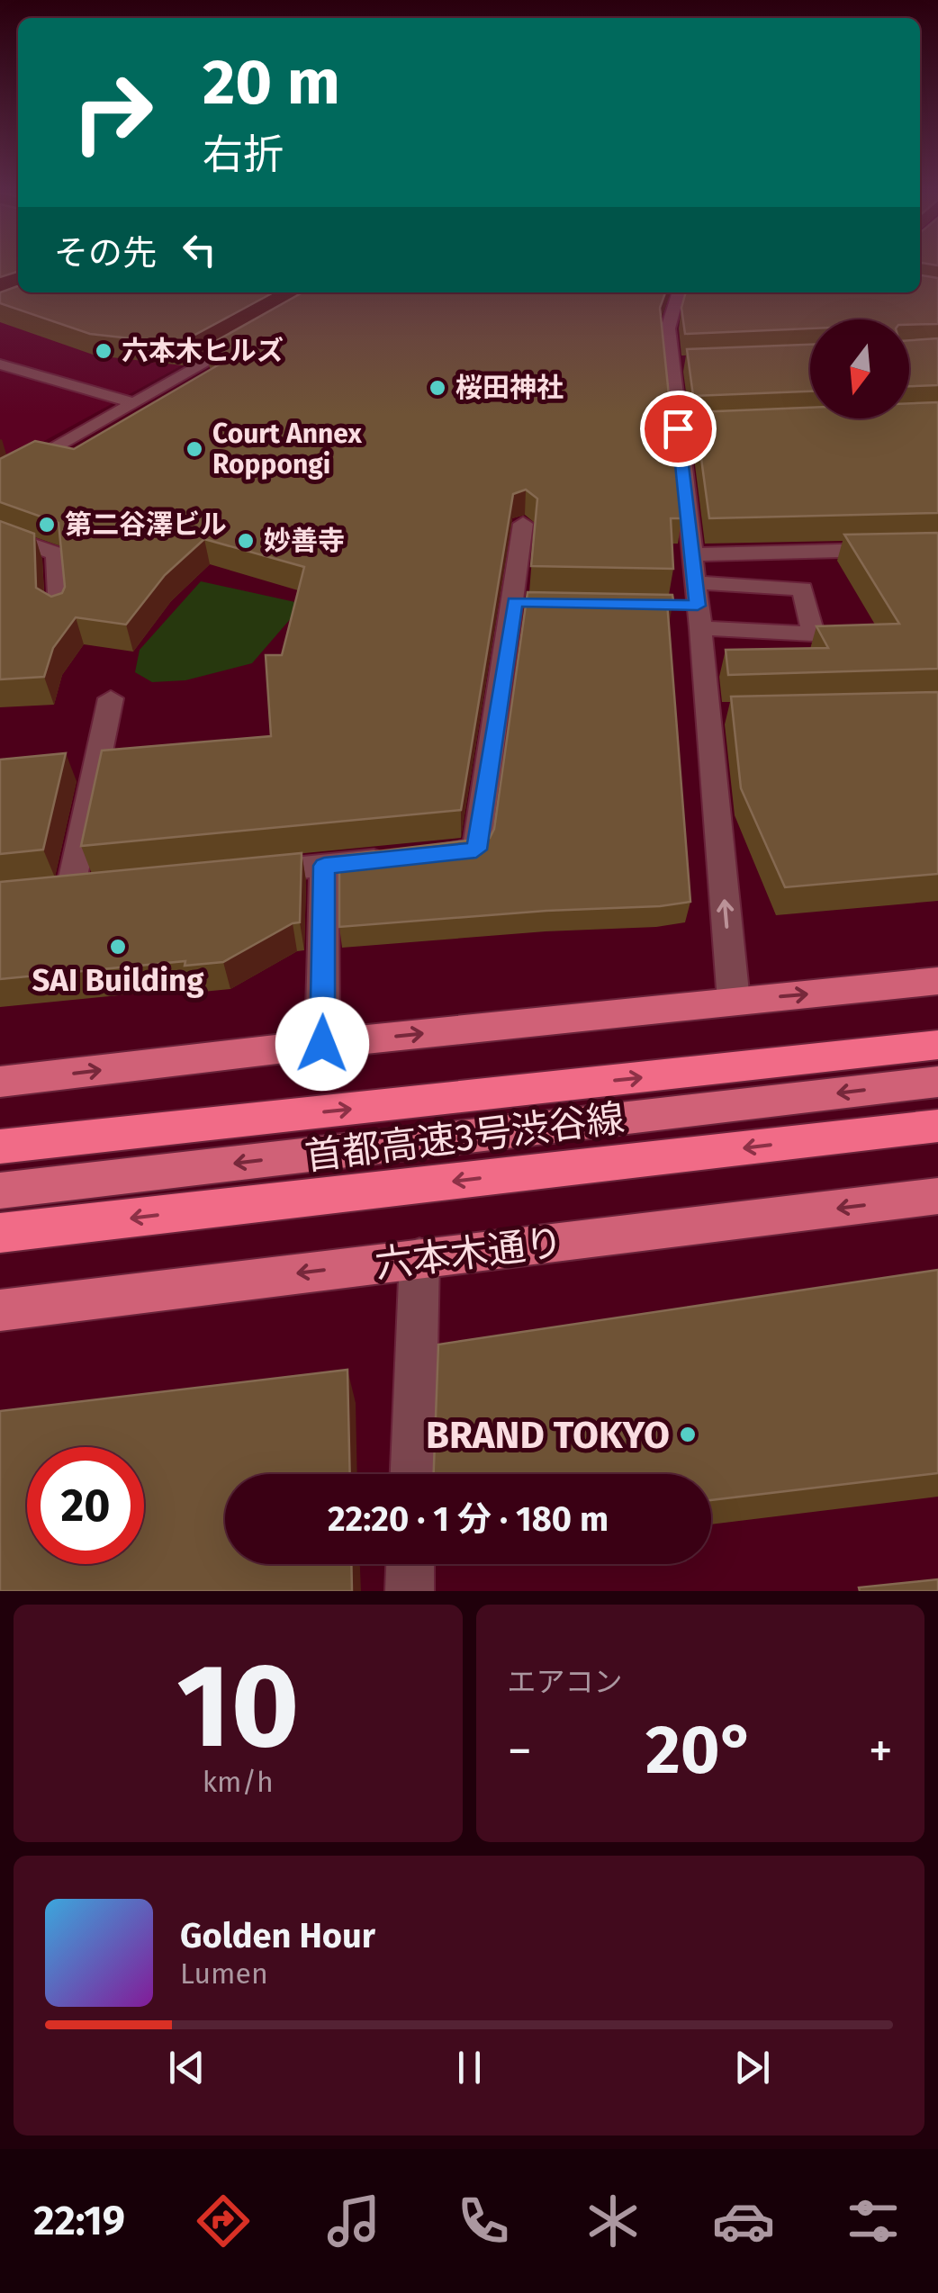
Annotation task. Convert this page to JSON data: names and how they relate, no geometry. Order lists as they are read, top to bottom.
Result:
{
  "streets": {
    "highway": ["首都高速3号渋谷線"],
    "main road": ["六本木通り"]
  },
  "places": [
    "六本木ヒルズ",
    "桜田神社",
    "Court Annex Roppongi",
    "第二谷澤ビル",
    "妙善寺",
    "SAI Building",
    "BRAND TOKYO"
  ],
  "north": "bottom",
  "page": {
    "turn": ["20 m", "右折"],
    "then": "その先",
    "limit": "20",
    "trip": "22:20 · 1 分 · 180 m",
    "tile": [
      ["10", "km/h"],
      "エアコン"
    ],
    "heat": ["−", "20°", "+"],
    "song": ["Golden Hour", "Lumen"],
    "tabs": "22:19"
  }
}
